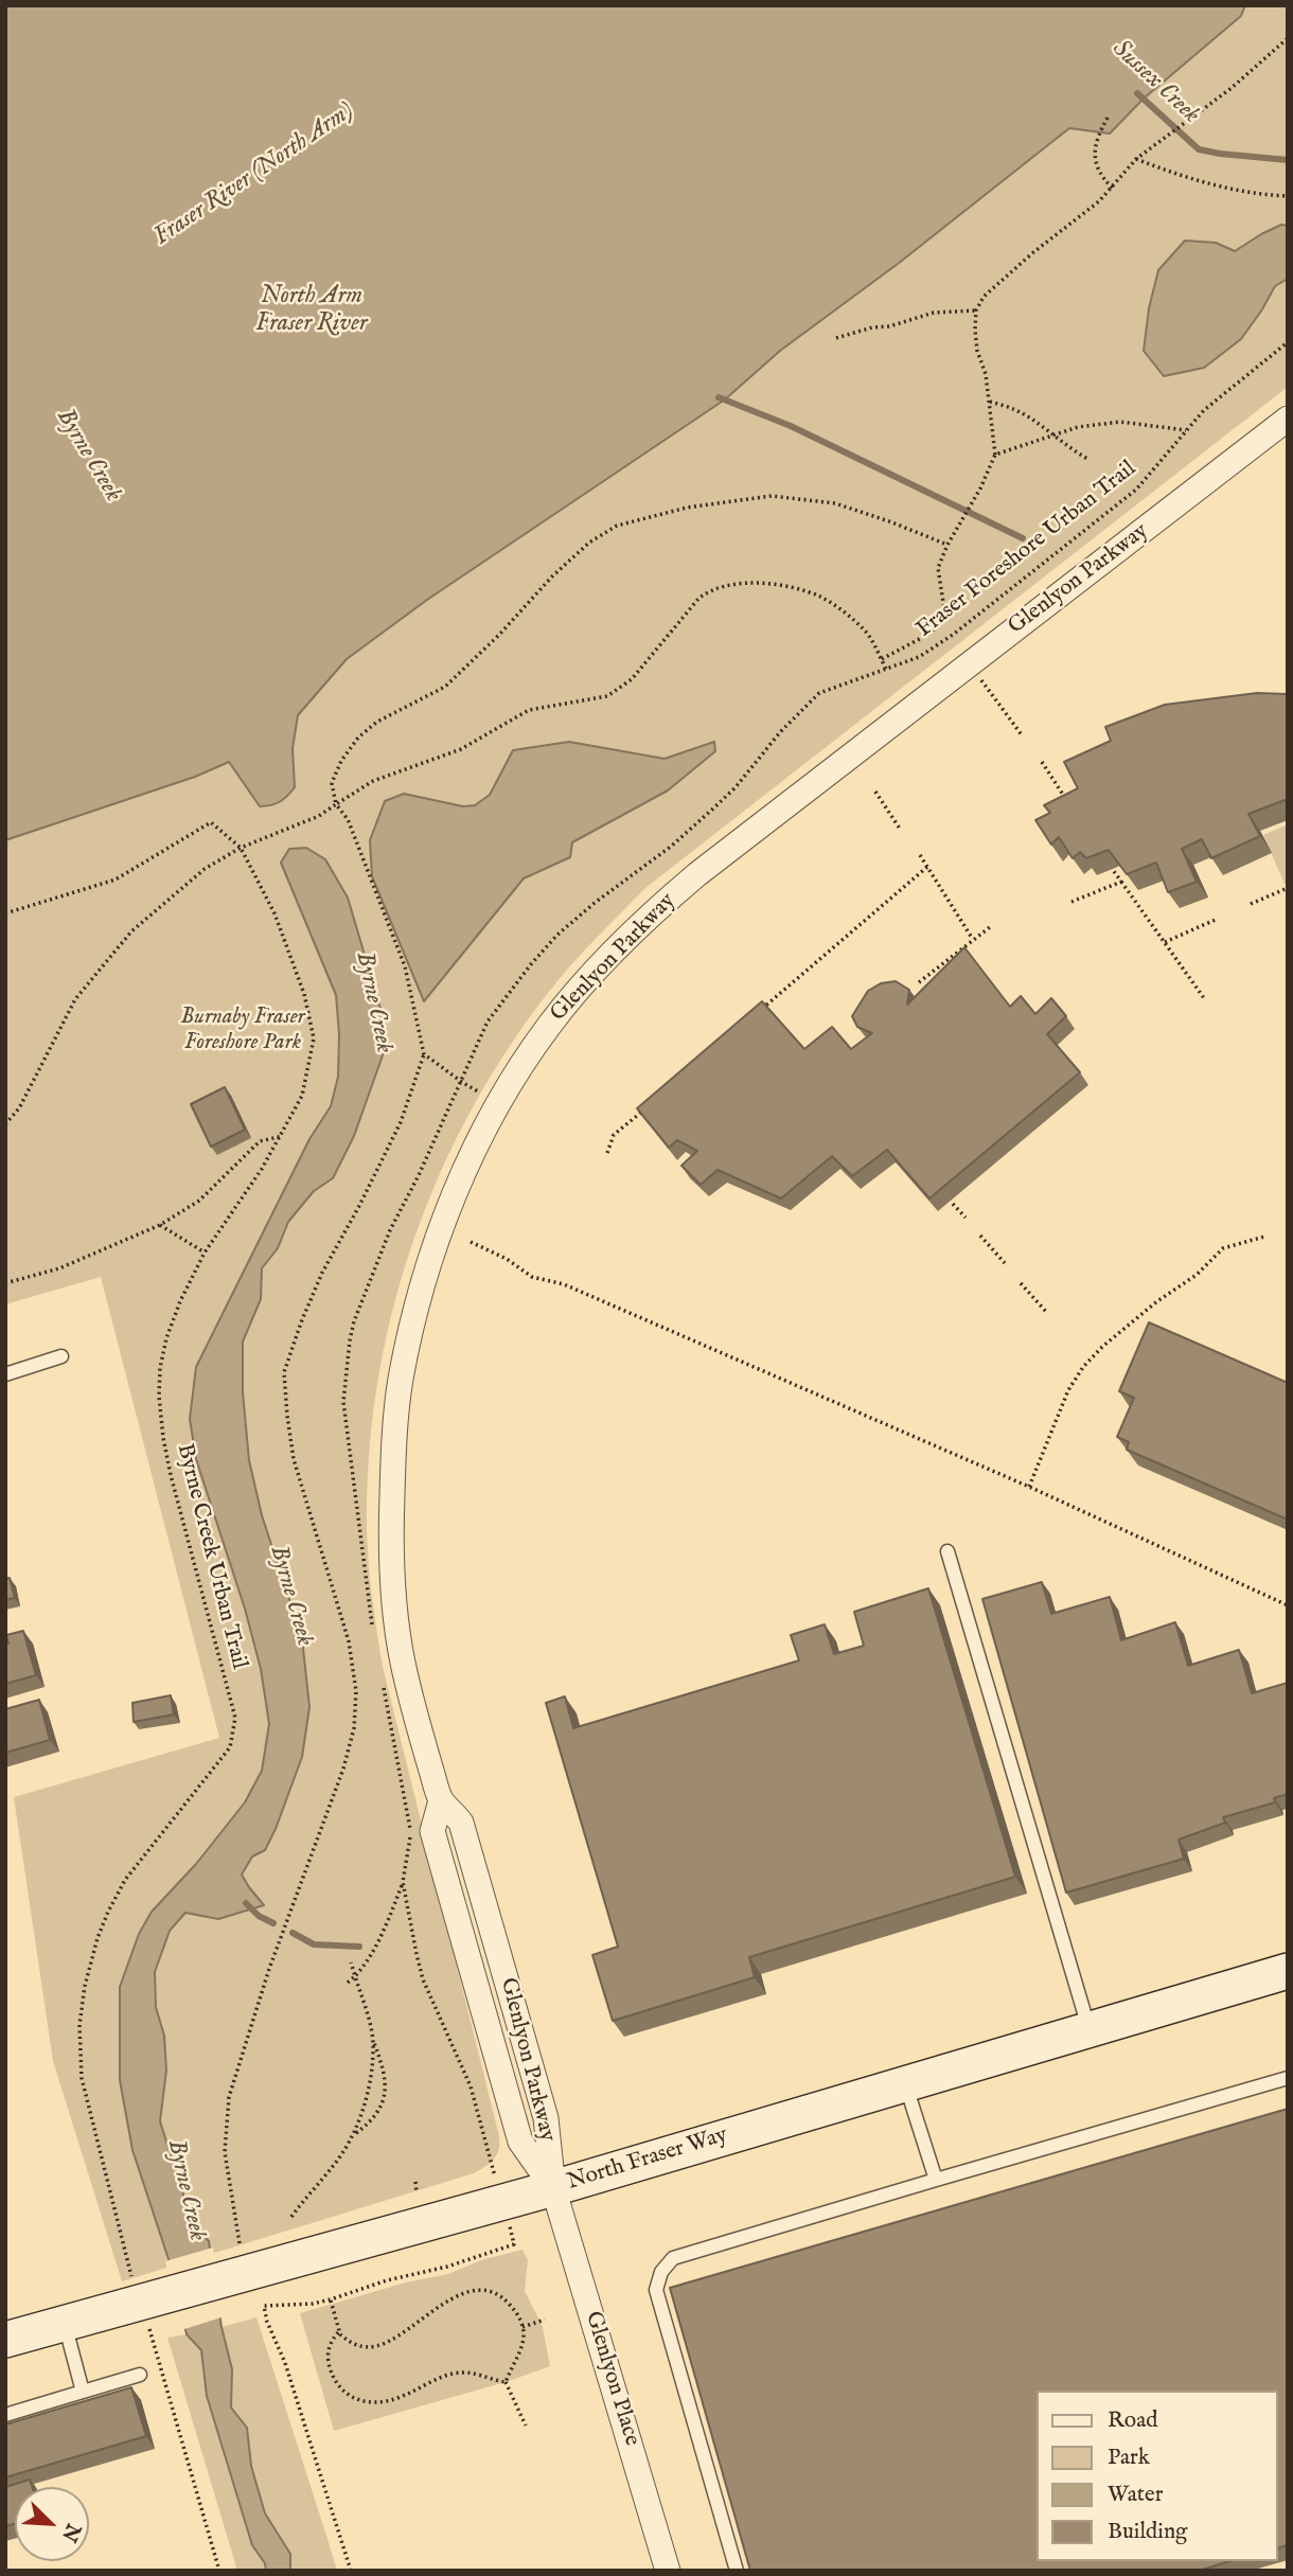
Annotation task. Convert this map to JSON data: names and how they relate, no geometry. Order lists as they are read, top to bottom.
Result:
{
  "streets": {
    "street": ["Glenlyon Parkway", "North Fraser Way", "Glenlyon Place"],
    "path": ["Fraser Foreshore Urban Trail", "Byrne Creek Urban Trail"]
  },
  "crossings": [
    ["Glenlyon Parkway", "North Fraser Way"],
    ["Glenlyon Parkway", "Glenlyon Place"],
    ["Byrne Creek Urban Trail", "North Fraser Way"],
    ["North Fraser Way", "Glenlyon Place"]
  ],
  "water": [
    "Sussex Creek",
    "Fraser River (North Arm)",
    "North Arm Fraser River",
    "Byrne Creek"
  ],
  "parks": ["Burnaby Fraser Foreshore Park"],
  "legend": [
    "Road",
    "Park",
    "Water",
    "Building"
  ],
  "north": "bottom right"
}
